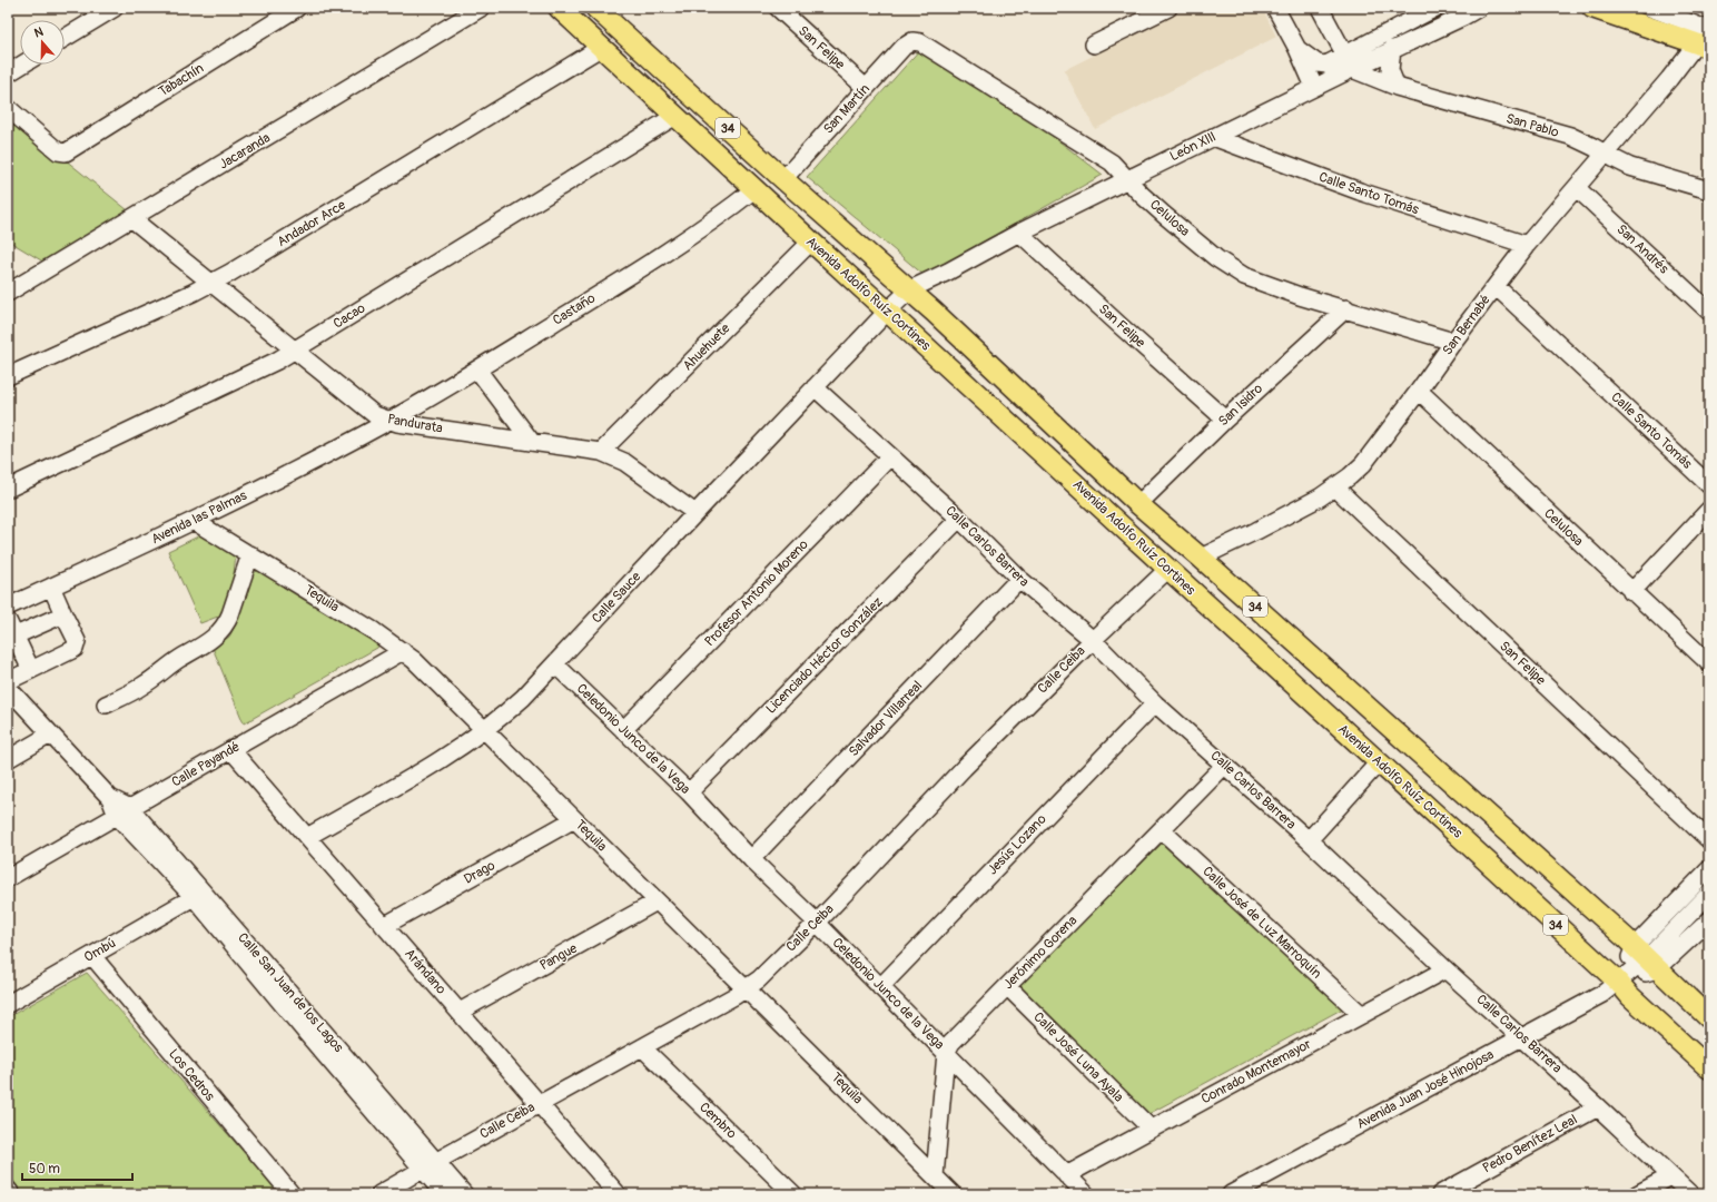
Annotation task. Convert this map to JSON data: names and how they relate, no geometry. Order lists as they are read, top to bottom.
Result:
{
  "streets": {
    "main road": ["34", "Avenida Adolfo Ruíz Cortines"],
    "street": [
      "San Felipe",
      "Tabachín",
      "San Martín",
      "San Pablo",
      "León Xlll",
      "Jacaranda",
      "Calle Santo Tomás",
      "Celulosa",
      "Andador Arce",
      "San Andrés",
      "Castaño",
      "Cacao",
      "San Bernabé",
      "Ahuehuete",
      "San Isidro",
      "Pandurata",
      "Avenida las Palmas",
      "Calle Carlos Barrera",
      "Profesor Antonio Moreno",
      "Calle Sauce",
      "Tequila",
      "Licenciado Héctor González",
      "Calle Ceiba",
      "Salvador Villarreal",
      "Celedonio Junco de la Vega",
      "Calle Payandé",
      "Jesús Lozano",
      "Drago",
      "Calle José de Luz Marroquín",
      "Ombú",
      "Jerónimo Gorena",
      "Pangue",
      "Arándano",
      "Calle San Juan de los Lagos",
      "Calle José Luna Ayala",
      "Conrado Montemayor",
      "Los Cedros",
      "Avenida Juan José Hinojosa",
      "Cembro",
      "Pedro Benítez Leal"
    ]
  },
  "crossings": [
    ["San Felipe", "San Martín"],
    ["San Felipe", "León Xlll"],
    ["San Felipe", "San Bernabé"],
    ["San Felipe", "San Isidro"],
    ["San Martín", "Celulosa"],
    ["San Martín", "Avenida Adolfo Ruíz Cortines"],
    ["San Pablo", "León Xlll"],
    ["San Pablo", "San Bernabé"],
    ["León Xlll", "Calle Santo Tomás"],
    ["León Xlll", "Celulosa"],
    ["León Xlll", "Avenida Adolfo Ruíz Cortines"],
    ["León Xlll", "Calle Sauce"],
    ["Jacaranda", "Pandurata"],
    ["Calle Santo Tomás", "San Bernabé"],
    ["Celulosa", "San Bernabé"],
    ["Celulosa", "San Isidro"],
    ["Andador Arce", "Avenida Adolfo Ruíz Cortines"],
    ["Andador Arce", "Pandurata"],
    ["San Andrés", "San Bernabé"],
    ["Avenida Adolfo Ruíz Cortines", "Castaño"],
    ["Avenida Adolfo Ruíz Cortines", "Cacao"],
    ["Avenida Adolfo Ruíz Cortines", "San Bernabé"],
    ["Avenida Adolfo Ruíz Cortines", "Ahuehuete"],
    ["Avenida Adolfo Ruíz Cortines", "San Isidro"],
    ["Avenida Adolfo Ruíz Cortines", "Calle Sauce"],
    ["Avenida Adolfo Ruíz Cortines", "Calle Ceiba"],
    ["Avenida Adolfo Ruíz Cortines", "Avenida Juan José Hinojosa"],
    ["Castaño", "Pandurata"],
    ["Castaño", "Avenida las Palmas"],
    ["Cacao", "Pandurata"],
    ["Ahuehuete", "Pandurata"],
    ["Pandurata", "Avenida las Palmas"],
    ["Pandurata", "Calle Sauce"],
    ["Avenida las Palmas", "Tequila"],
    ["Calle Carlos Barrera", "Profesor Antonio Moreno"],
    ["Calle Carlos Barrera", "Calle Sauce"],
    ["Calle Carlos Barrera", "Licenciado Héctor González"],
    ["Calle Carlos Barrera", "Calle Ceiba"],
    ["Calle Carlos Barrera", "Salvador Villarreal"],
    ["Calle Carlos Barrera", "Jesús Lozano"],
    ["Calle Carlos Barrera", "Jerónimo Gorena"],
    ["Calle Carlos Barrera", "Conrado Montemayor"],
    ["Calle Carlos Barrera", "Avenida Juan José Hinojosa"],
    ["Calle Carlos Barrera", "Pedro Benítez Leal"],
    ["Profesor Antonio Moreno", "Celedonio Junco de la Vega"],
    ["Calle Sauce", "Tequila"],
    ["Calle Sauce", "Celedonio Junco de la Vega"],
    ["Calle Sauce", "Arándano"],
    ["Tequila", "Calle Ceiba"],
    ["Tequila", "Calle Payandé"],
    ["Tequila", "Drago"],
    ["Tequila", "Pangue"],
    ["Licenciado Héctor González", "Celedonio Junco de la Vega"],
    ["Calle Ceiba", "Celedonio Junco de la Vega"],
    ["Calle Ceiba", "Arándano"],
    ["Calle Ceiba", "Calle San Juan de los Lagos"],
    ["Calle Ceiba", "Cembro"],
    ["Salvador Villarreal", "Celedonio Junco de la Vega"],
    ["Celedonio Junco de la Vega", "Jesús Lozano"],
    ["Celedonio Junco de la Vega", "Jerónimo Gorena"],
    ["Celedonio Junco de la Vega", "Conrado Montemayor"],
    ["Calle Payandé", "Arándano"],
    ["Calle Payandé", "Calle San Juan de los Lagos"],
    ["Drago", "Arándano"],
    ["Calle José de Luz Marroquín", "Jerónimo Gorena"],
    ["Calle José de Luz Marroquín", "Conrado Montemayor"],
    ["Ombú", "Calle San Juan de los Lagos"],
    ["Ombú", "Los Cedros"],
    ["Jerónimo Gorena", "Calle José Luna Ayala"],
    ["Pangue", "Arándano"],
    ["Calle José Luna Ayala", "Conrado Montemayor"]
  ],
  "scale_bar": "50 m",
  "north": "top"
}
